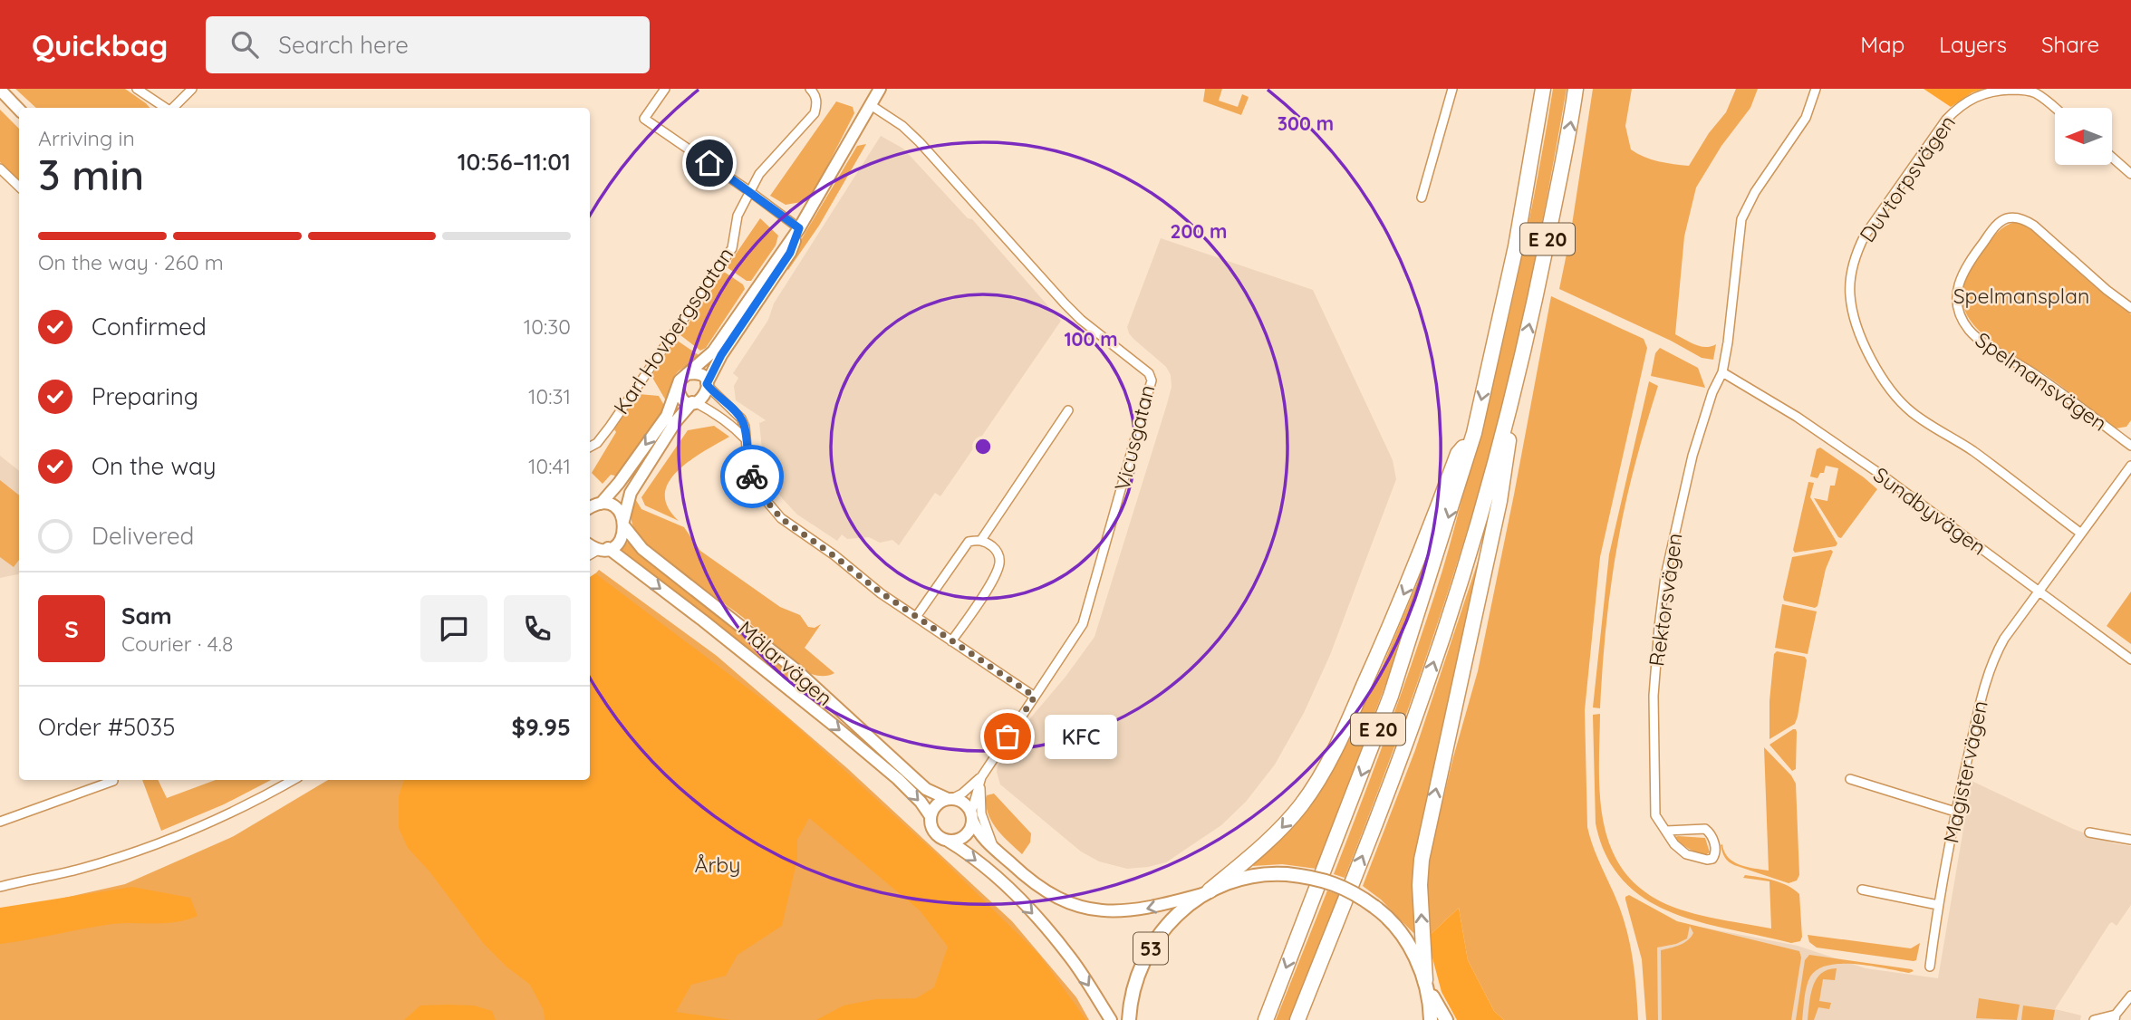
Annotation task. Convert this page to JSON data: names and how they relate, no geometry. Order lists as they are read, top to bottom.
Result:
{
  "streets": {
    "highway": ["E 20"],
    "main road": ["Karl Hovbergsgatan", "Mälarvägen", "53"],
    "street": [
      "Duvtorpsvägen",
      "Spelmansvägen",
      "Vicusgatan",
      "Sundbyvägen",
      "Rektorsvägen",
      "Magistervägen"
    ]
  },
  "crossings": [
    ["Duvtorpsvägen", "Magistervägen"],
    ["E 20", "53"],
    ["Karl Hovbergsgatan", "Vicusgatan"],
    ["Karl Hovbergsgatan", "Mälarvägen"],
    ["Vicusgatan", "Mälarvägen"],
    ["Sundbyvägen", "Rektorsvägen"],
    ["Sundbyvägen", "Magistervägen"]
  ],
  "parks": ["Spelmansplan", "Årby"],
  "places": ["KFC"],
  "north": "left",
  "page": {
    "header": "Quickbag",
    "search": "Search here",
    "nav": ["Map", "Layers", "Share"],
    "heading": ["3 min", "Arriving in", "10:56–11:01"],
    "panel": [
      "Sam",
      "Courier · 4.8",
      "Order #5035",
      "$9.95"
    ],
    "bar": "On the way · 260 m",
    "list": [
      ["Confirmed", "10:30"],
      ["Preparing", "10:31"],
      ["On the way", "10:41"],
      "Delivered"
    ],
    "round": "S",
    "bubble": "KFC"
  },
  "rings": ["300 m", "200 m", "100 m"]
}
